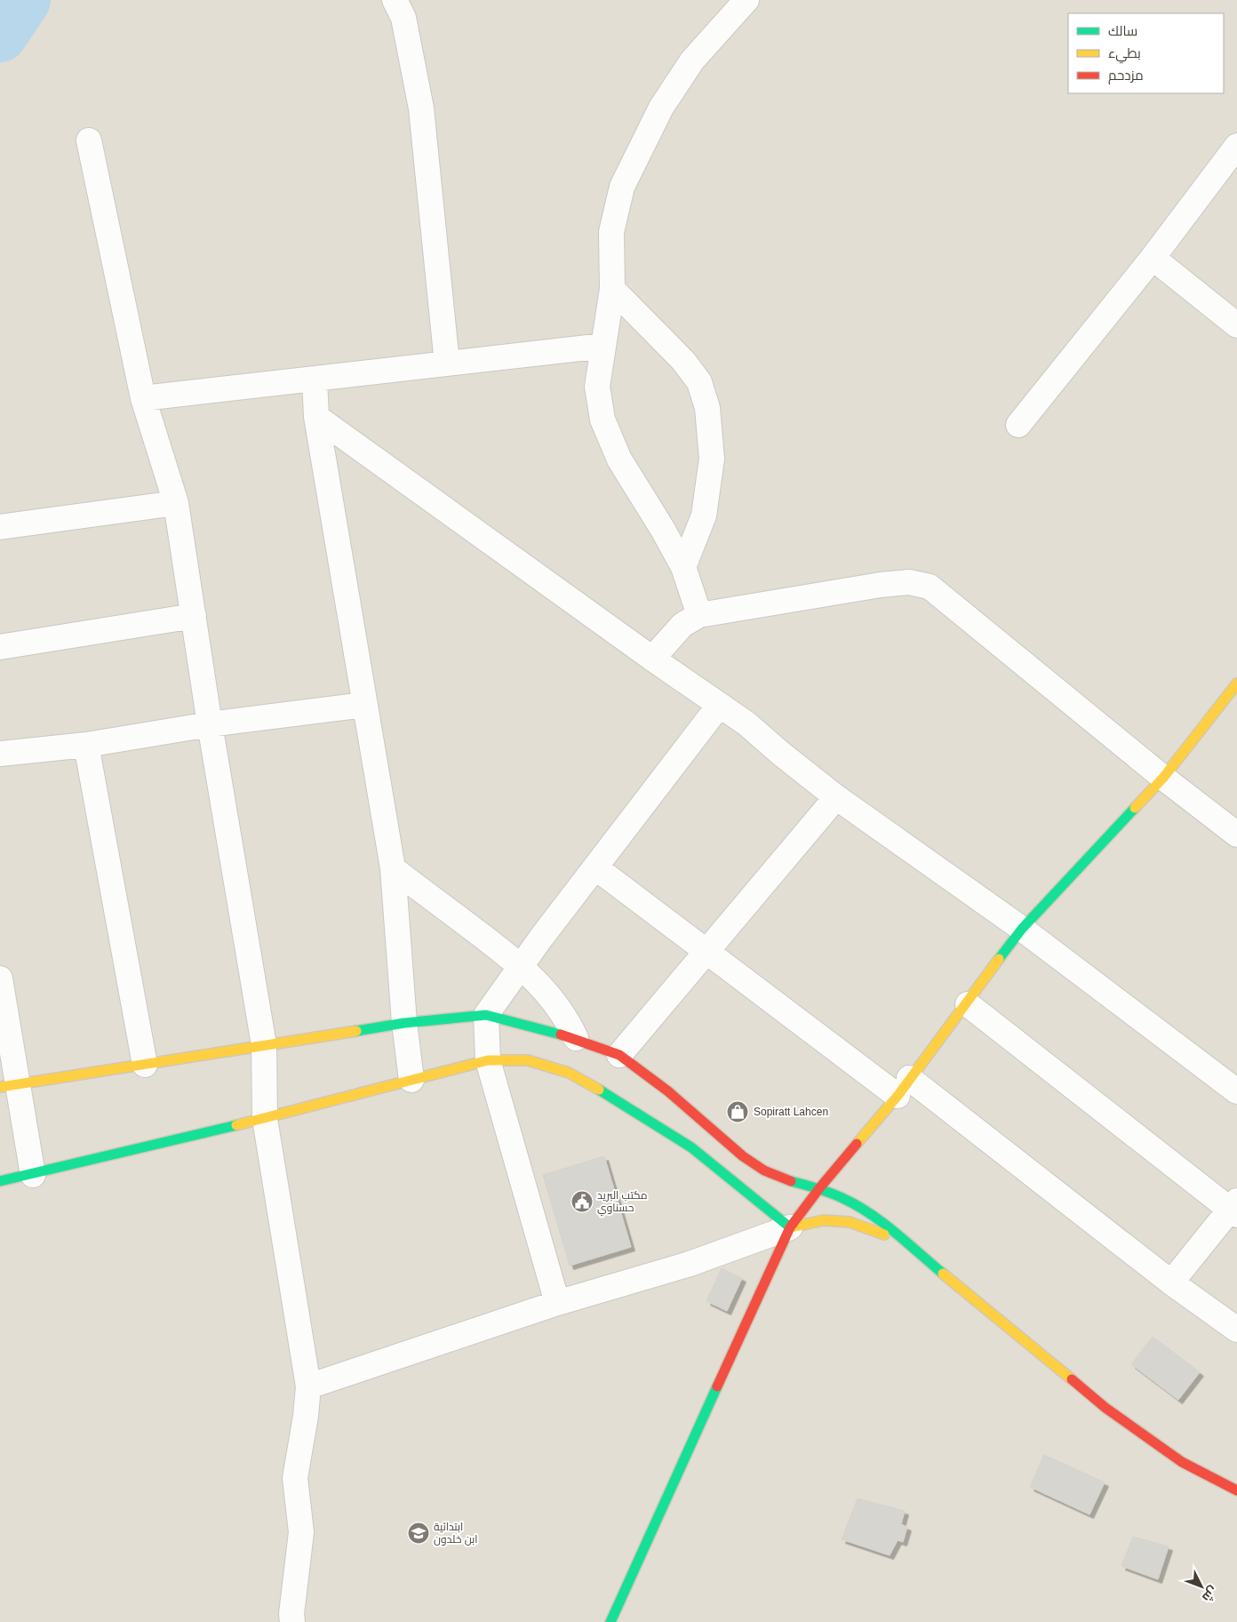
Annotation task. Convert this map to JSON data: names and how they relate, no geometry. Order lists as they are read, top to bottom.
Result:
{
  "places": {
    "shop": ["Sopiratt Lahcen"],
    "public building": ["مكتب البريد حسناوي"],
    "school or university": ["ابتدائية ابن خلدون"]
  },
  "legend": ["سالك", "بطيء", "مزدحم"],
  "north": "bottom right"
}
